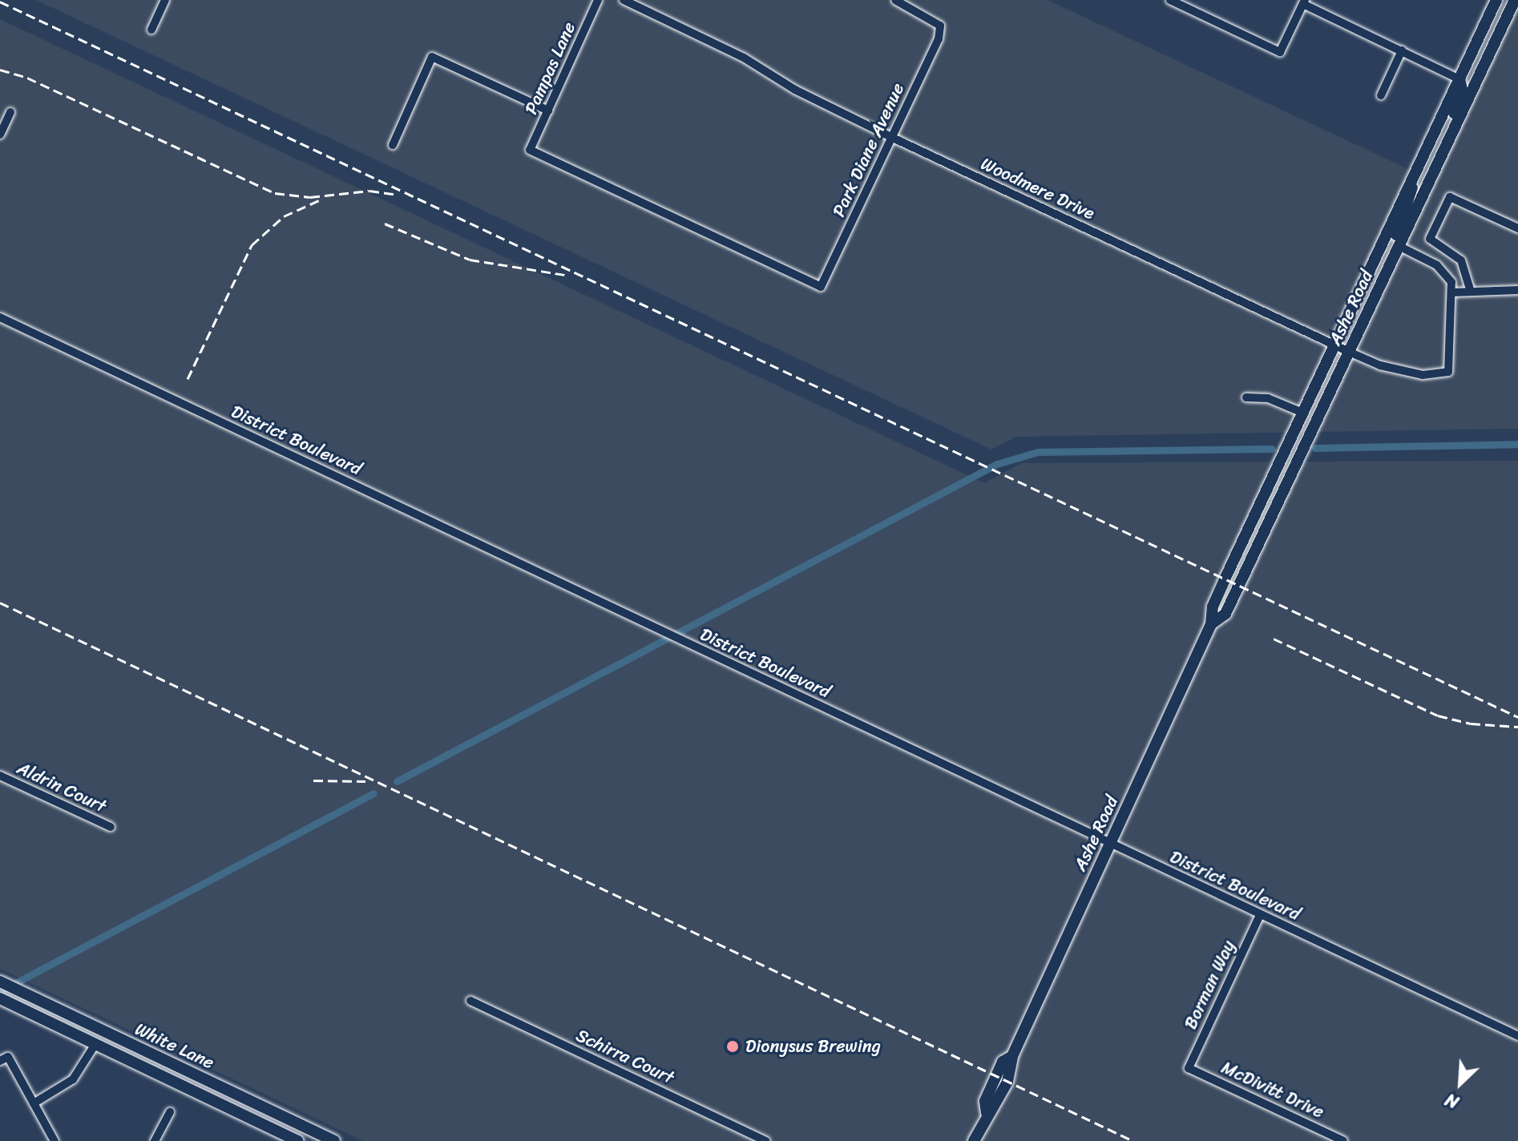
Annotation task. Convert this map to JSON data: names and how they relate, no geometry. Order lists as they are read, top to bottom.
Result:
{
  "streets": {
    "street": [
      "Pampas Lane",
      "Park Diane Avenue",
      "Woodmere Drive",
      "Ashe Road",
      "District Boulevard",
      "Aldrin Court",
      "Borman Way",
      "White Lane",
      "Schirra Court",
      "McDivitt Drive"
    ]
  },
  "crossings": [
    ["Pampas Lane", "Park Diane Avenue"],
    ["Park Diane Avenue", "Woodmere Drive"],
    ["Woodmere Drive", "Ashe Road"],
    ["Ashe Road", "District Boulevard"],
    ["District Boulevard", "Borman Way"],
    ["Borman Way", "McDivitt Drive"]
  ],
  "places": ["Dionysus Brewing"],
  "north": "bottom left"
}
